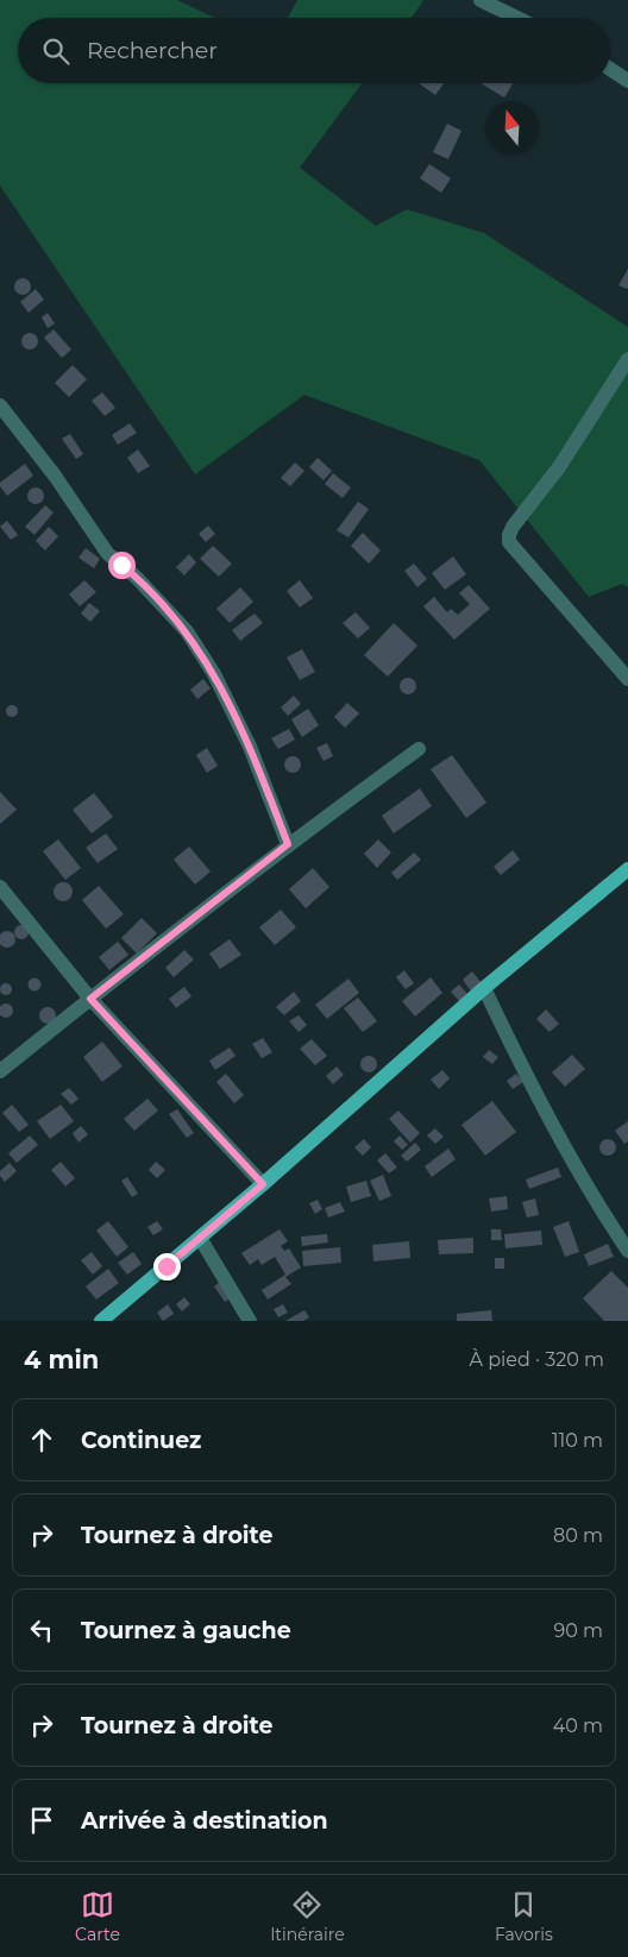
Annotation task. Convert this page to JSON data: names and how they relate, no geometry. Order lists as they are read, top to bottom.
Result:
{
  "north": "top",
  "page": {
    "search": "Rechercher",
    "heading": ["4 min", "À pied · 320 m"],
    "list": [
      ["Continuez", "110 m"],
      ["Tournez à droite", "80 m"],
      ["Tournez à gauche", "90 m"],
      ["Tournez à droite", "40 m"],
      "Arrivée à destination"
    ],
    "nav": ["Carte", "Itinéraire", "Favoris"]
  }
}
